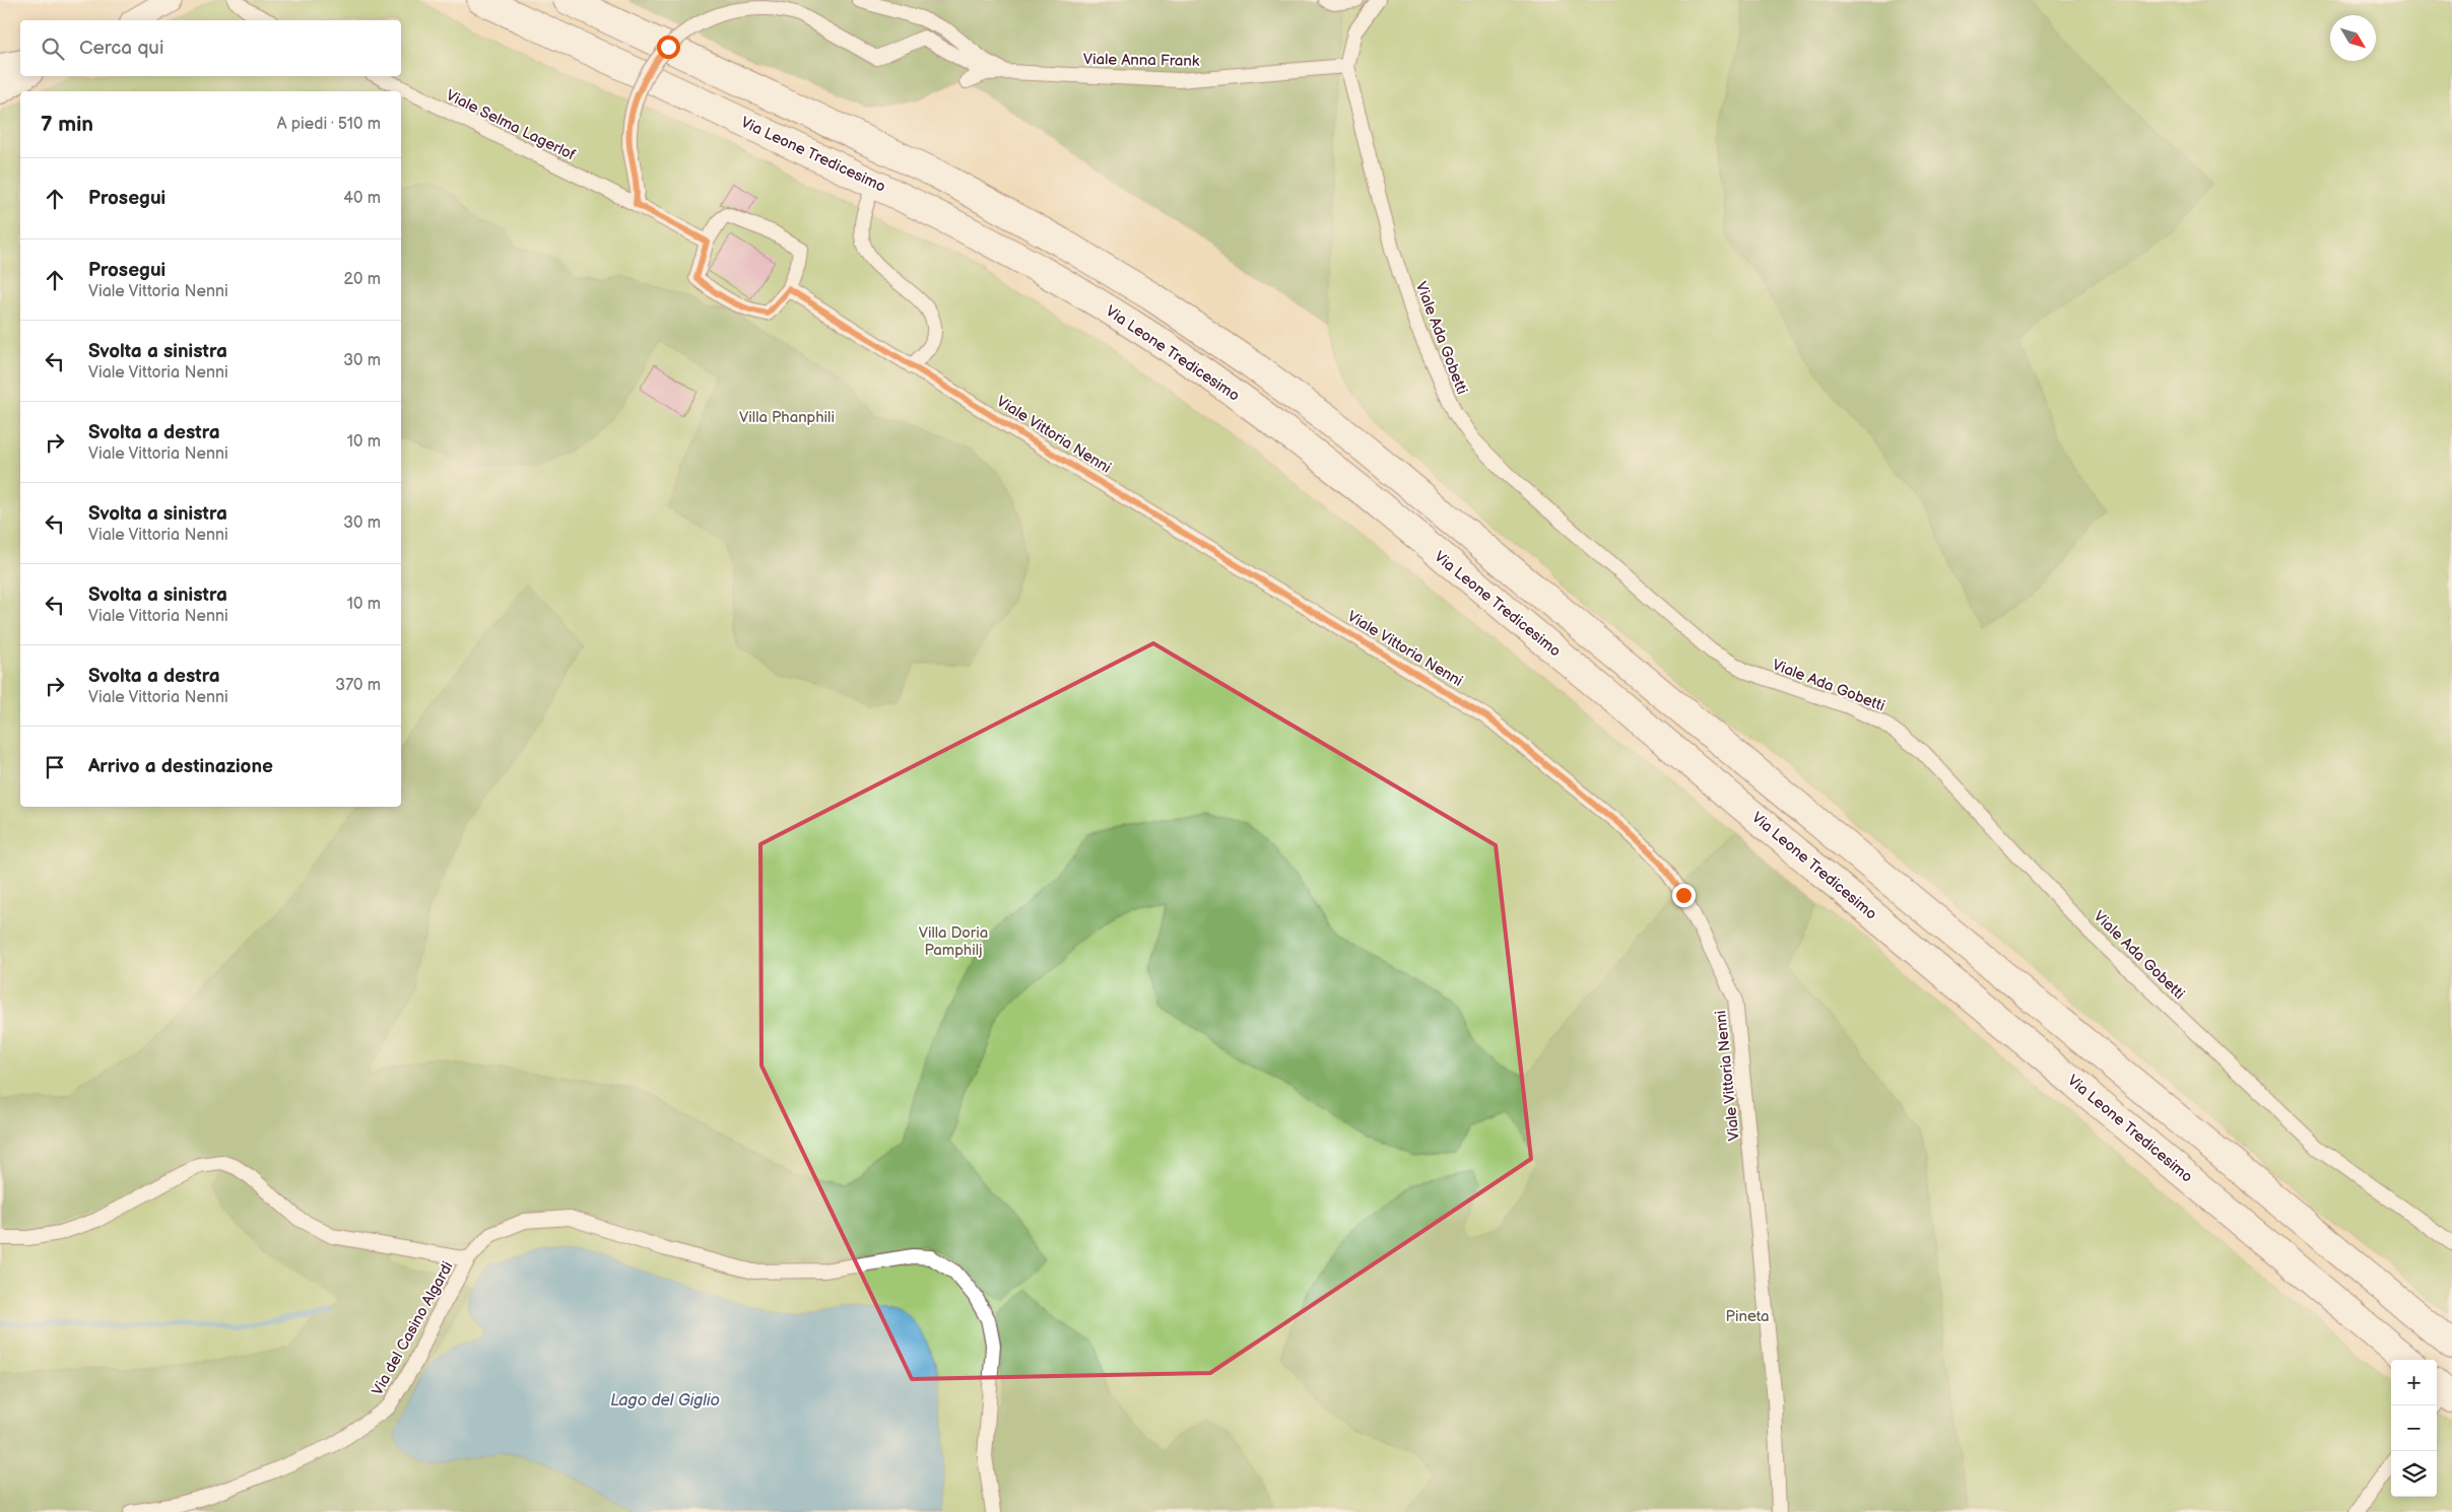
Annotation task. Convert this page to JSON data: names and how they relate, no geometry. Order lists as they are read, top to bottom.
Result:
{
  "streets": {
    "main road": ["Via Leone Tredicesimo"],
    "street": [
      "Viale Anna Frank",
      "Viale Selma Lagerlof",
      "Viale Ada Gobetti",
      "Viale Vittoria Nenni",
      "Via del Casino Algardi"
    ]
  },
  "crossings": [
    ["Viale Anna Frank", "Viale Ada Gobetti"]
  ],
  "water": ["Lago del Giglio"],
  "parks": ["Villa Phanphili", "Villa Doria Pamphilj", "Pineta"],
  "north": "bottom right",
  "page": {
    "search": "Cerca qui",
    "heading": ["7 min", "A piedi · 510 m"],
    "list": [
      ["Prosegui", "40 m"],
      ["Prosegui", "Viale Vittoria Nenni", "20 m"],
      ["Svolta a sinistra", "Viale Vittoria Nenni", "30 m"],
      ["Svolta a destra", "Viale Vittoria Nenni", "10 m"],
      ["Svolta a sinistra", "Viale Vittoria Nenni", "30 m"],
      ["Svolta a sinistra", "Viale Vittoria Nenni", "10 m"],
      ["Svolta a destra", "Viale Vittoria Nenni", "370 m"],
      "Arrivo a destinazione"
    ],
    "map_buttons": ["+", "−"]
  }
}
